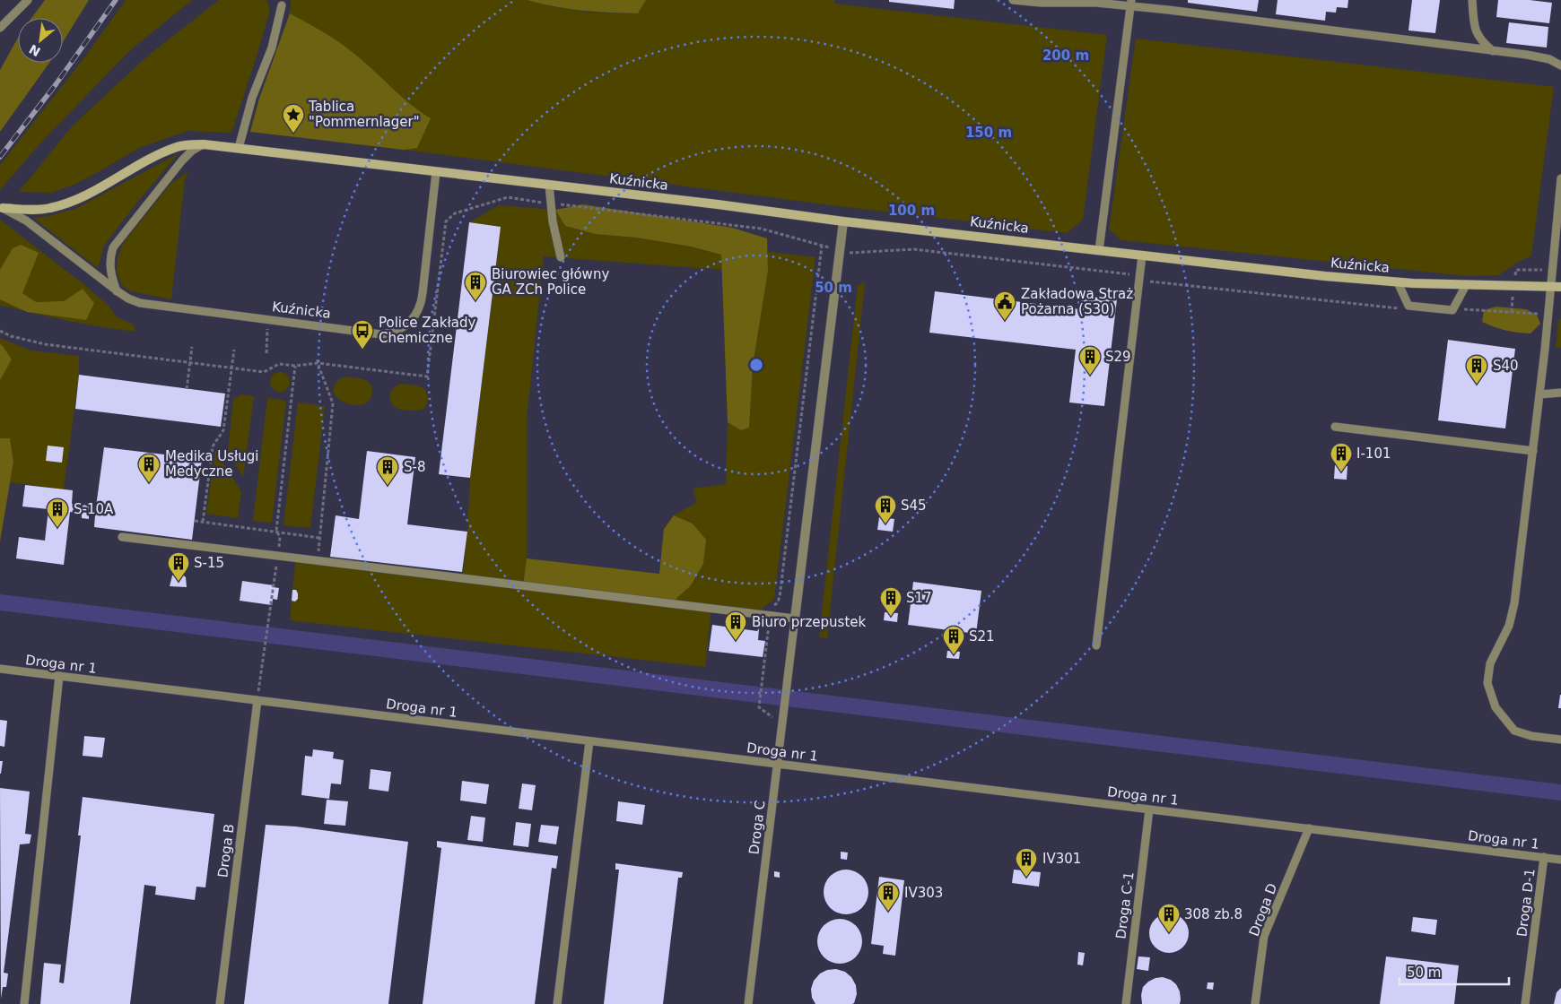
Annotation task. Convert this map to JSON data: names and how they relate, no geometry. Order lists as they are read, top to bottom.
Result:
{
  "streets": {
    "street": ["Kuźnicka"],
    "lane": [
      "Droga nr 1",
      "Droga C",
      "Droga B",
      "Droga D-1",
      "Droga C-1",
      "Droga D"
    ]
  },
  "crossings": [
    ["Droga nr 1", "Droga C"],
    ["Droga nr 1", "Droga B"],
    ["Droga nr 1", "Droga D-1"],
    ["Droga nr 1", "Droga C-1"],
    ["Droga nr 1", "Droga D"]
  ],
  "places": {
    "place": ["Tablica \"Pommernlager\""],
    "building": [
      "Biurowiec główny GA ZCh Police",
      "S29",
      "S40",
      "I-101",
      "Medika Usługi Medyczne",
      "S-8",
      "S45",
      "S-10A",
      "S-15",
      "S17",
      "Biuro przepustek",
      "S21",
      "IV301",
      "IV303",
      "308 zb.8"
    ],
    "public building": ["Zakładowa Straż Pożarna (S30)"],
    "bus stop": ["Police Zakłady Chemiczne"]
  },
  "scale_bar": "50 m",
  "north": "bottom left",
  "rings": [
    "200 m",
    "150 m",
    "100 m",
    "50 m"
  ]
}
